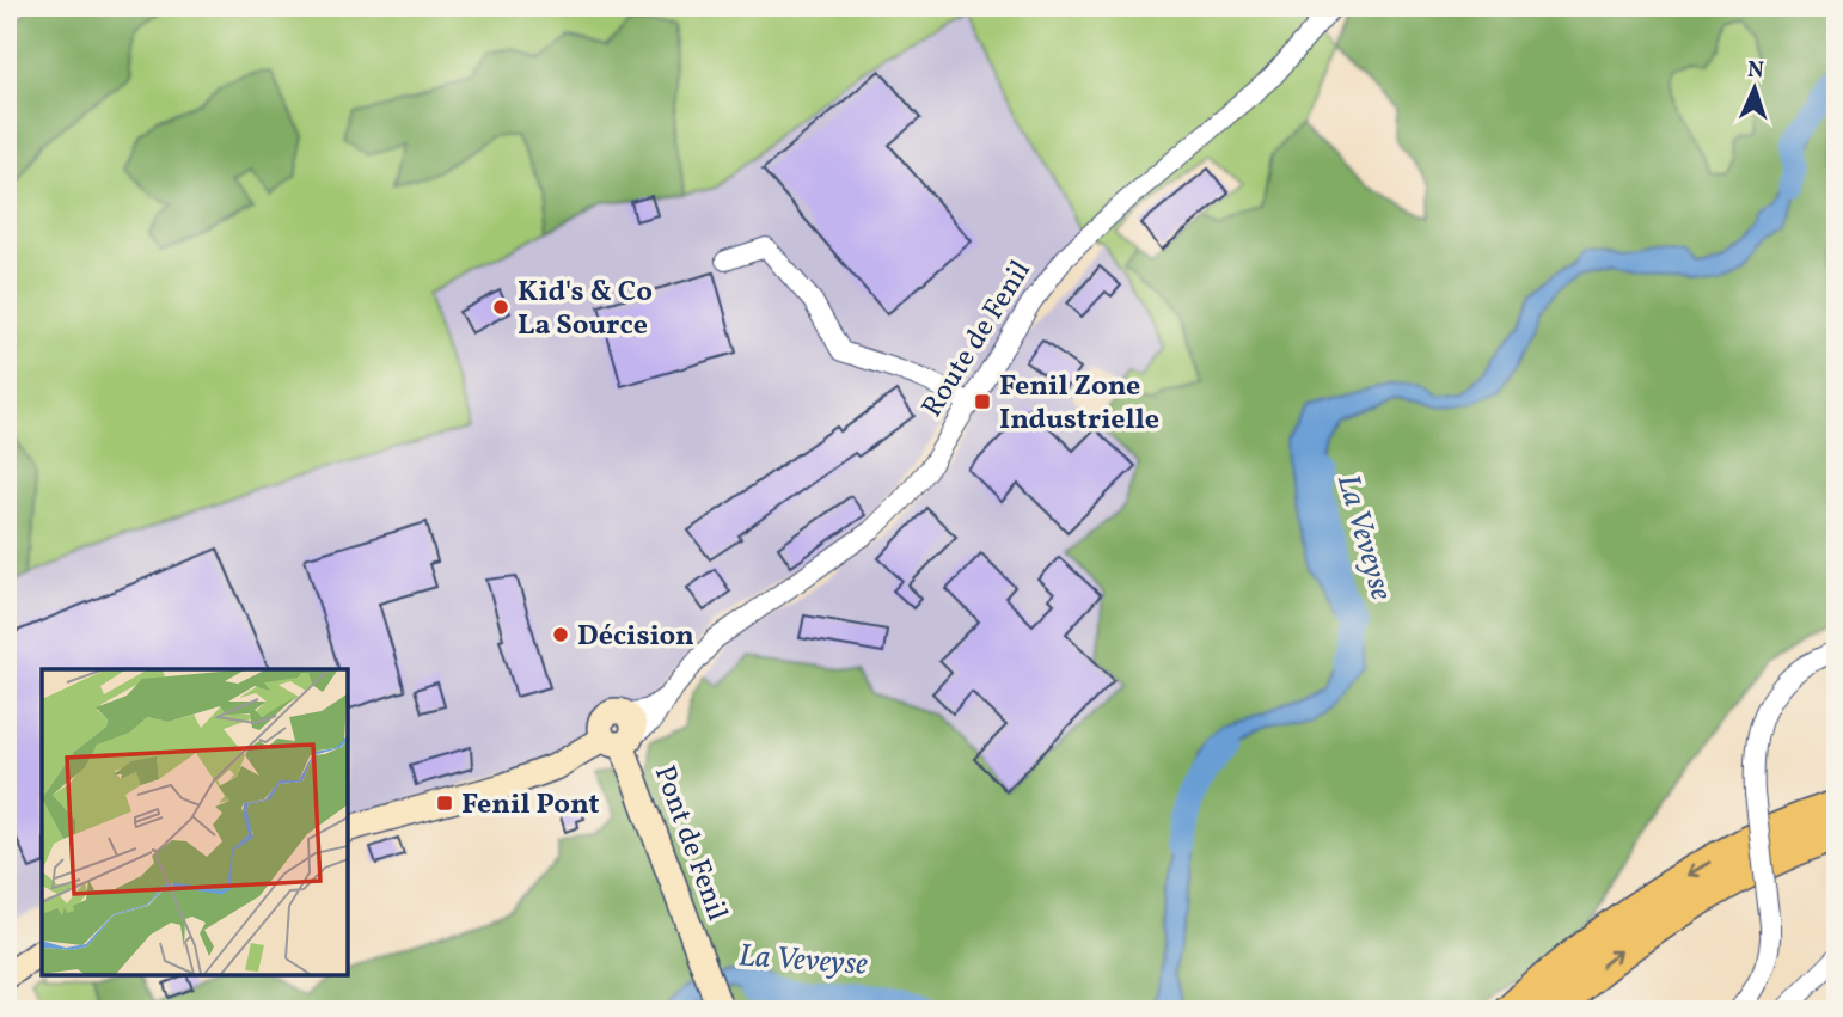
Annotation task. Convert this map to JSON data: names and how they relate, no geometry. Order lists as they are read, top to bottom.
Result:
{
  "streets": {
    "street": ["Route de Fenil", "Pont de Fenil"]
  },
  "crossings": [
    ["Route de Fenil", "Pont de Fenil"]
  ],
  "water": ["La Veveyse"],
  "places": {
    "other": ["Kid's & Co La Source", "Décision"],
    "transit": ["Fenil Zone Industrielle", "Fenil Pont"]
  },
  "north": "top"
}
